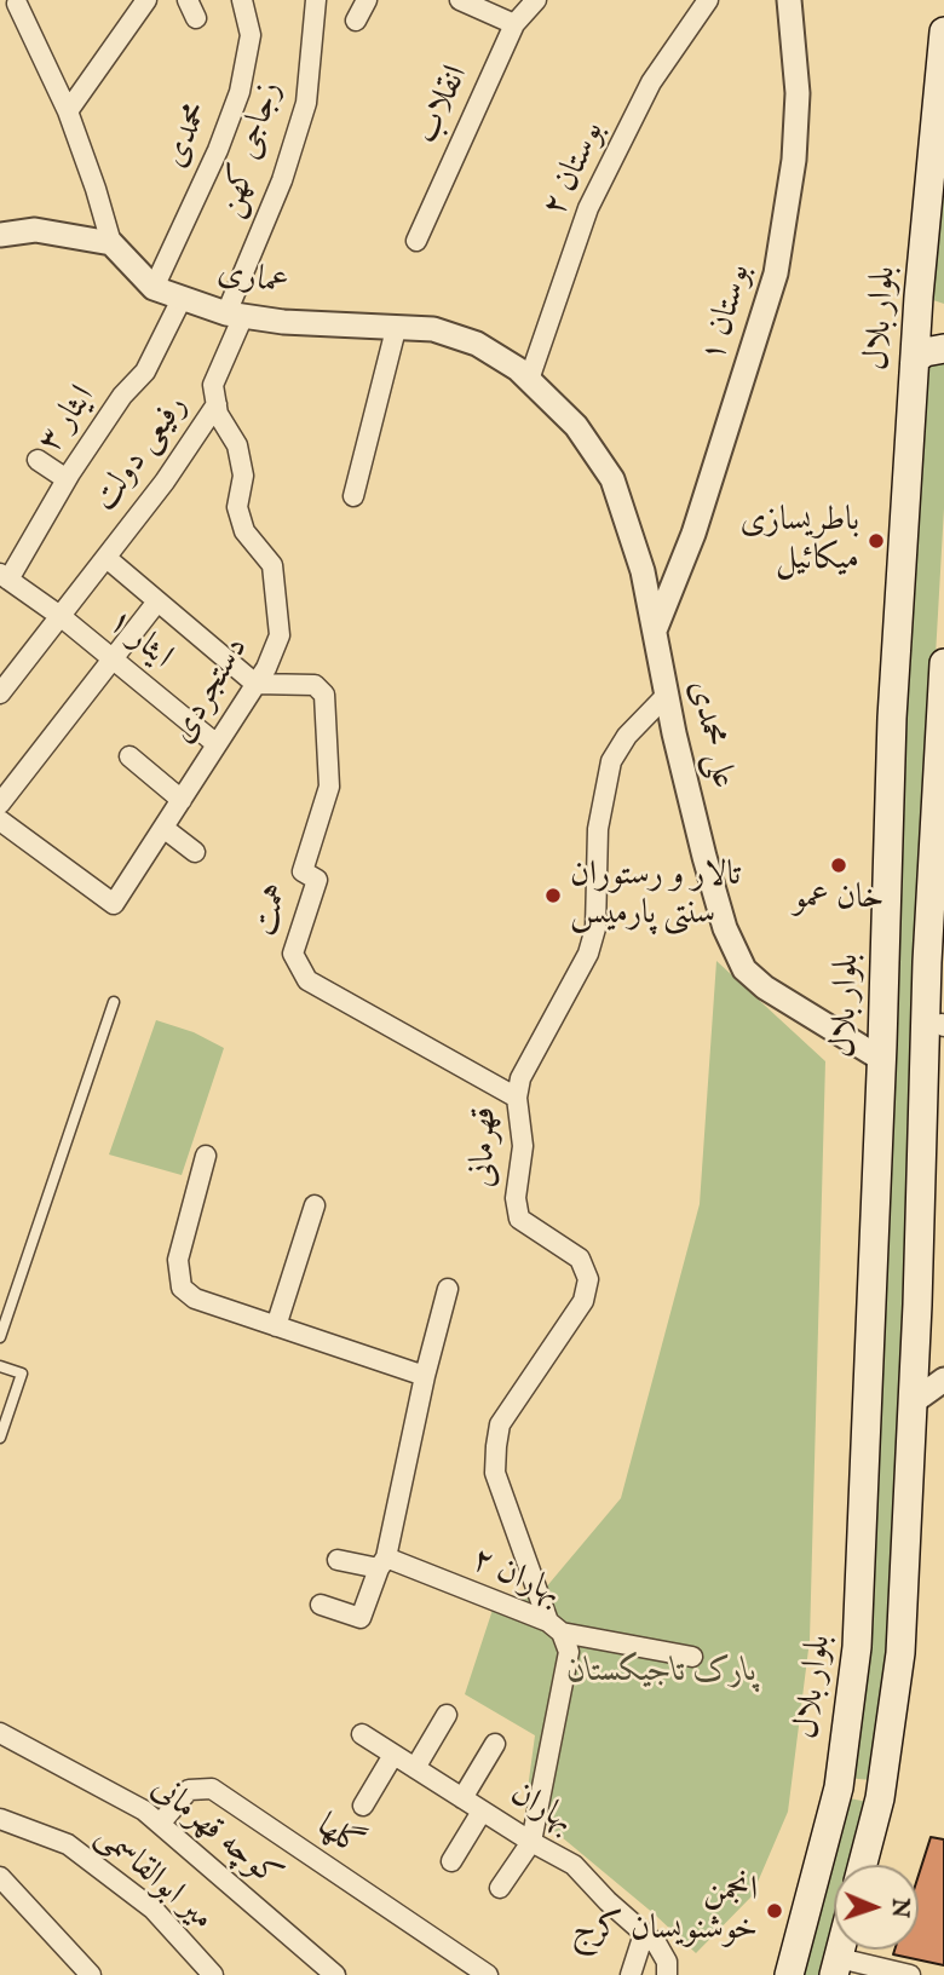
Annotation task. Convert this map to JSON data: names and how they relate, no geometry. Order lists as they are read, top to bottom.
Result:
{
  "streets": {
    "main road": ["بلوار بلال"],
    "street": [
      "انقلاب",
      "محمدی",
      "زجاجی کهن",
      "بوستان ۲",
      "عماری",
      "بوستان ۱",
      "ایثار ۳",
      "رفیعی دولت",
      "۱ ایثار",
      "دستجردی",
      "علی محمدی",
      "همت",
      "قهرمانی",
      "بهاران ۲",
      "بهاران",
      "کوچه قهرمانی",
      "گلها",
      "میر ابوالقاسمی"
    ]
  },
  "crossings": [
    ["محمدی", "عماری"],
    ["زجاجی کهن", "عماری"],
    ["زجاجی کهن", "رفیعی دولت"],
    ["بوستان ۲", "عماری"],
    ["بوستان ۲", "علی محمدی"],
    ["عماری", "ایثار ۳"],
    ["عماری", "رفیعی دولت"],
    ["عماری", "علی محمدی"],
    ["بوستان ۱", "علی محمدی"],
    ["بلوار بلال", "علی محمدی"],
    ["ایثار ۳", "۱ ایثار"],
    ["رفیعی دولت", "۱ ایثار"],
    ["رفیعی دولت", "دستجردی"],
    ["۱ ایثار", "دستجردی"],
    ["دستجردی", "همت"],
    ["علی محمدی", "قهرمانی"],
    ["همت", "قهرمانی"],
    ["قهرمانی", "بهاران ۲"],
    ["بهاران ۲", "بهاران"],
    ["کوچه قهرمانی", "گلها"]
  ],
  "parks": ["پارک تاجیکستان"],
  "places": [
    "باطریسازی میکائیل",
    "خان عمو",
    "تالار و رستوران سنتی پارمیس",
    "انجمن خوشنویسان کرج"
  ],
  "north": "right"
}
